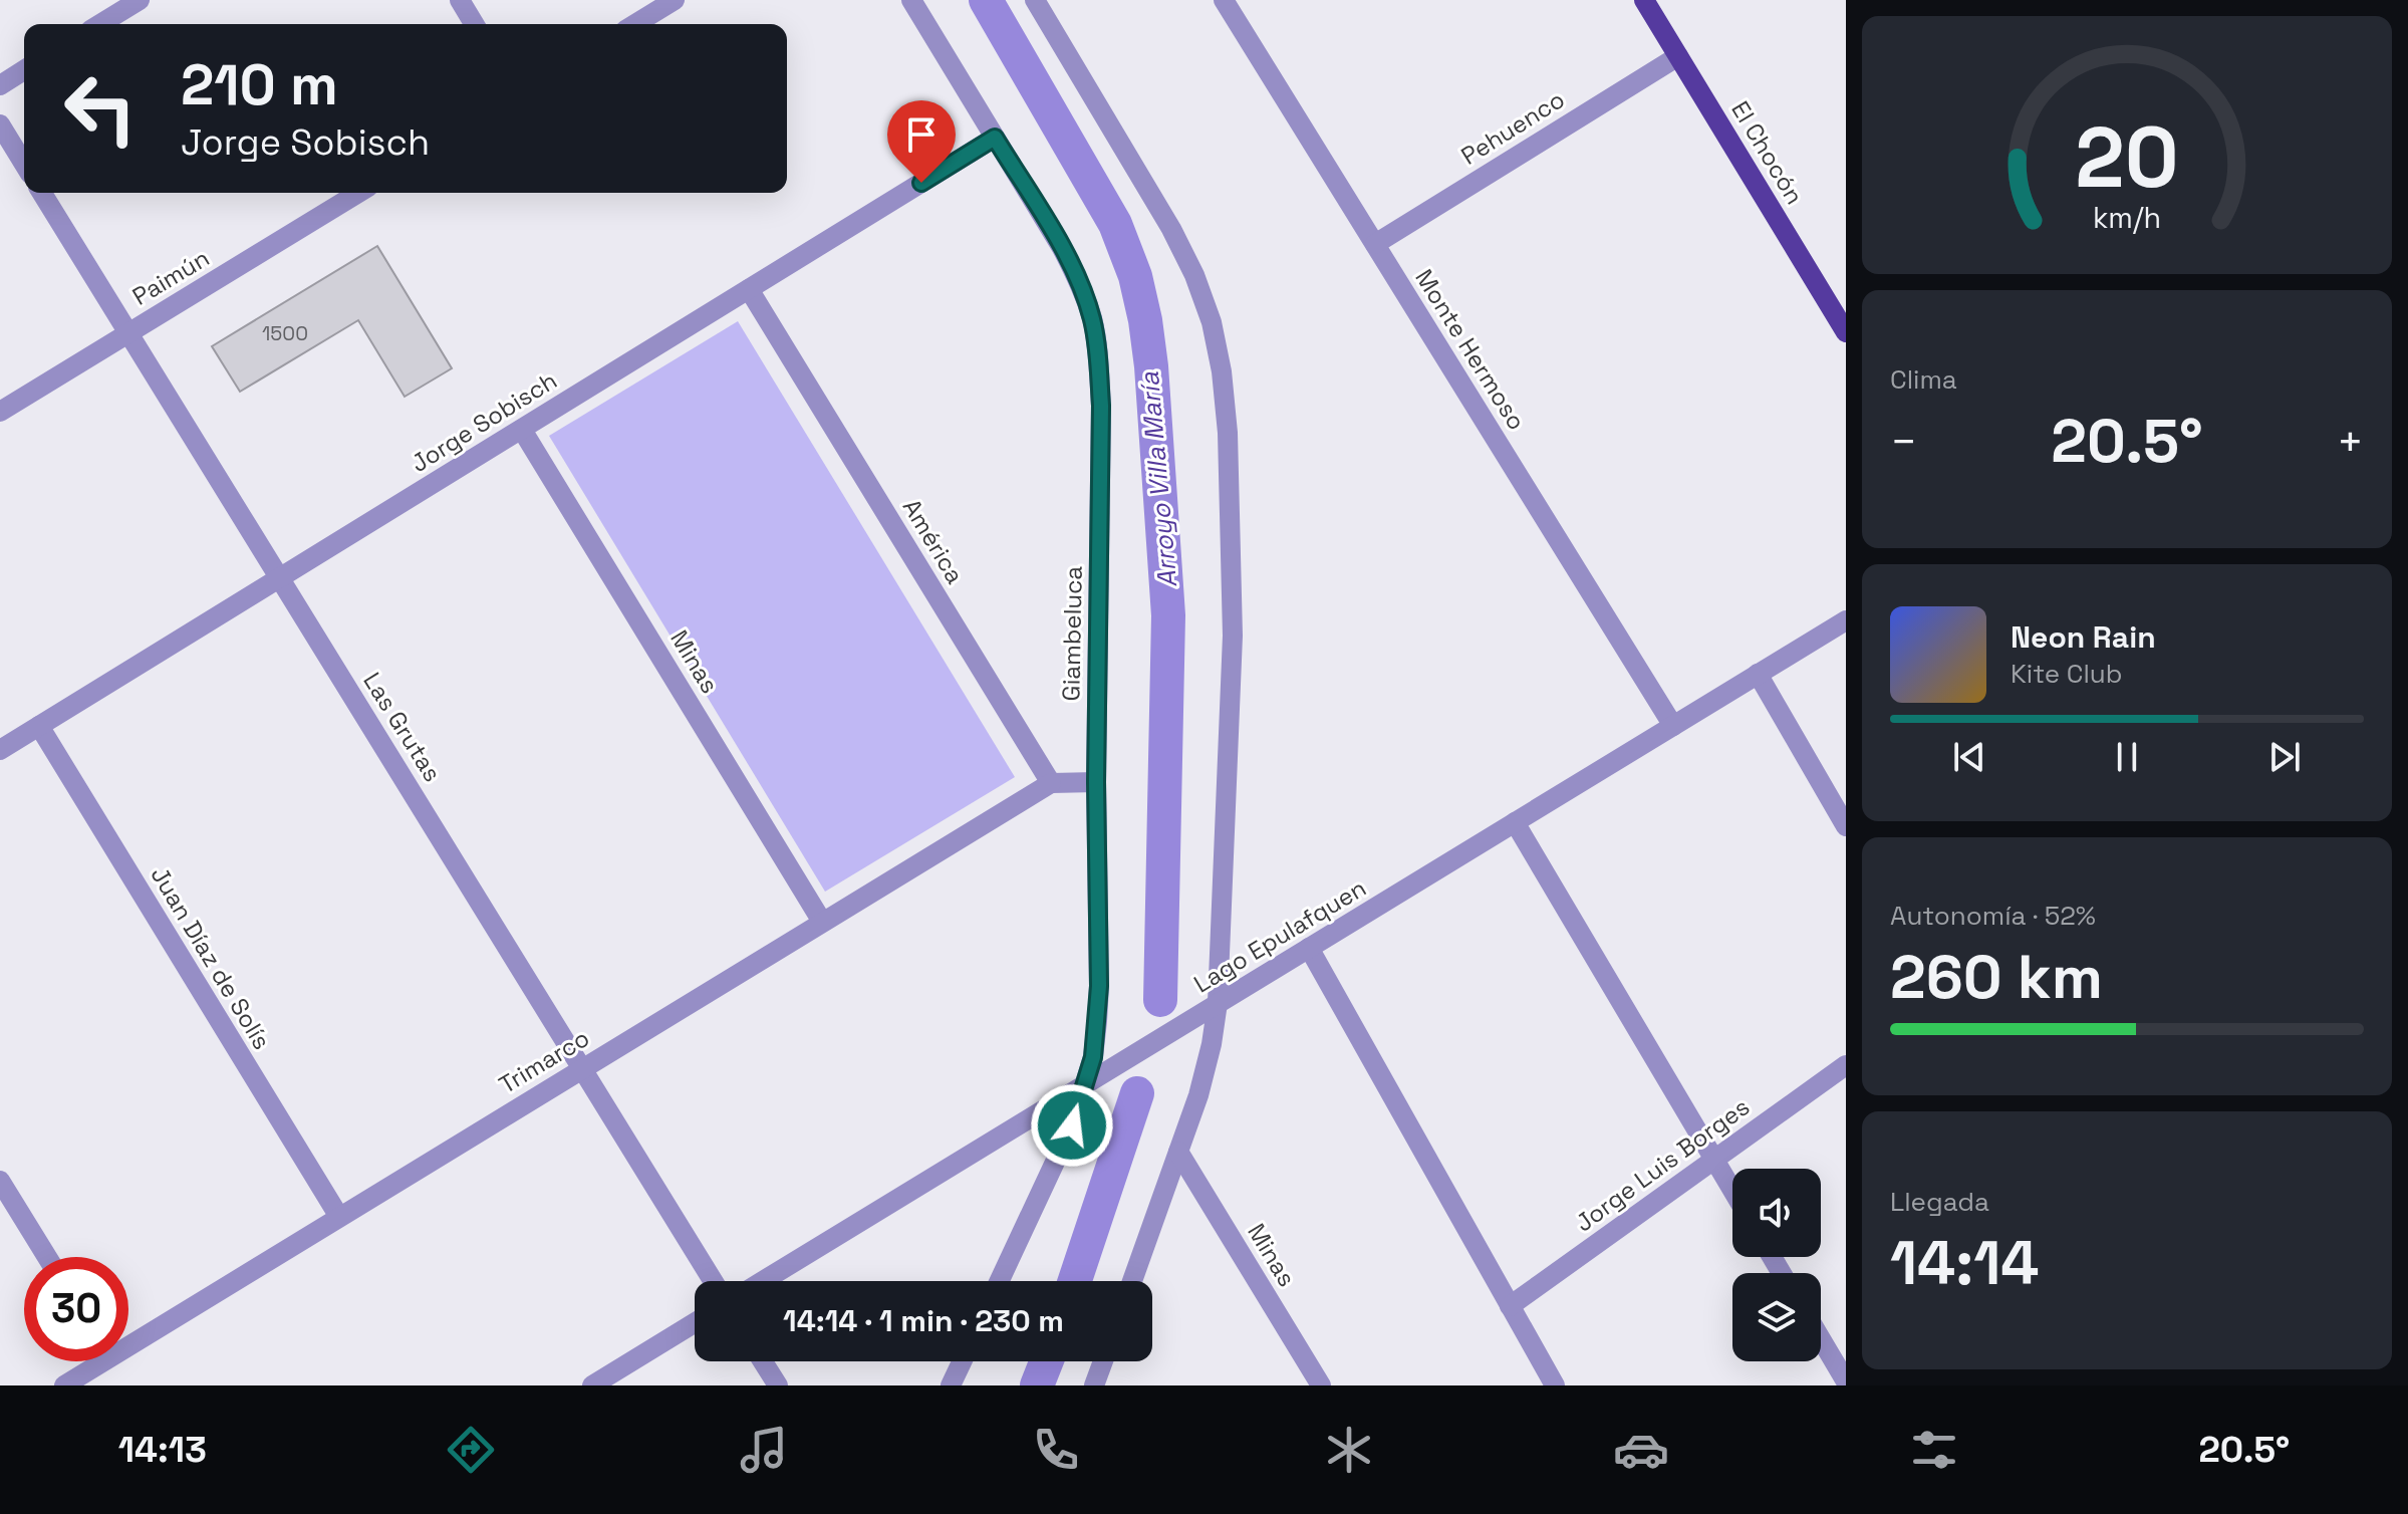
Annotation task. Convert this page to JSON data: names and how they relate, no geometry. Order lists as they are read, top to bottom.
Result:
{
  "streets": {
    "main road": ["El Chocón"],
    "street": [
      "Pehuenco",
      "Paimún",
      "Monte Hermoso",
      "Jorge Sobisch",
      "América",
      "Giambeluca",
      "Minas",
      "Las Grutas",
      "Lago Epulafquen",
      "Juan Díaz de Solís",
      "Trimarco",
      "Jorge Luis Borges"
    ]
  },
  "crossings": [
    ["Pehuenco", "El Chocón"],
    ["Pehuenco", "Monte Hermoso"],
    ["Paimún", "Las Grutas"],
    ["Monte Hermoso", "Lago Epulafquen"],
    ["Jorge Sobisch", "América"],
    ["Jorge Sobisch", "Giambeluca"],
    ["Jorge Sobisch", "Minas"],
    ["Jorge Sobisch", "Las Grutas"],
    ["Jorge Sobisch", "Juan Díaz de Solís"],
    ["América", "Trimarco"],
    ["Giambeluca", "Lago Epulafquen"],
    ["Minas", "Trimarco"],
    ["Las Grutas", "Trimarco"],
    ["Juan Díaz de Solís", "Trimarco"]
  ],
  "water": ["Arroyo Villa María"],
  "house_numbers": ["1500"],
  "page": {
    "turn": ["210 m", "Jorge Sobisch"],
    "tile": [
      "Clima",
      ["Autonomía · 52%", "260 km"],
      ["Llegada", "14:14"]
    ],
    "heat": ["−", "20.5°", "+"],
    "song": ["Neon Rain", "Kite Club"],
    "limit": "30",
    "trip": "14:14 · 1 min · 230 m",
    "tabs": ["14:13", "20.5°"],
    "gauge": ["20", "km/h"]
  }
}
